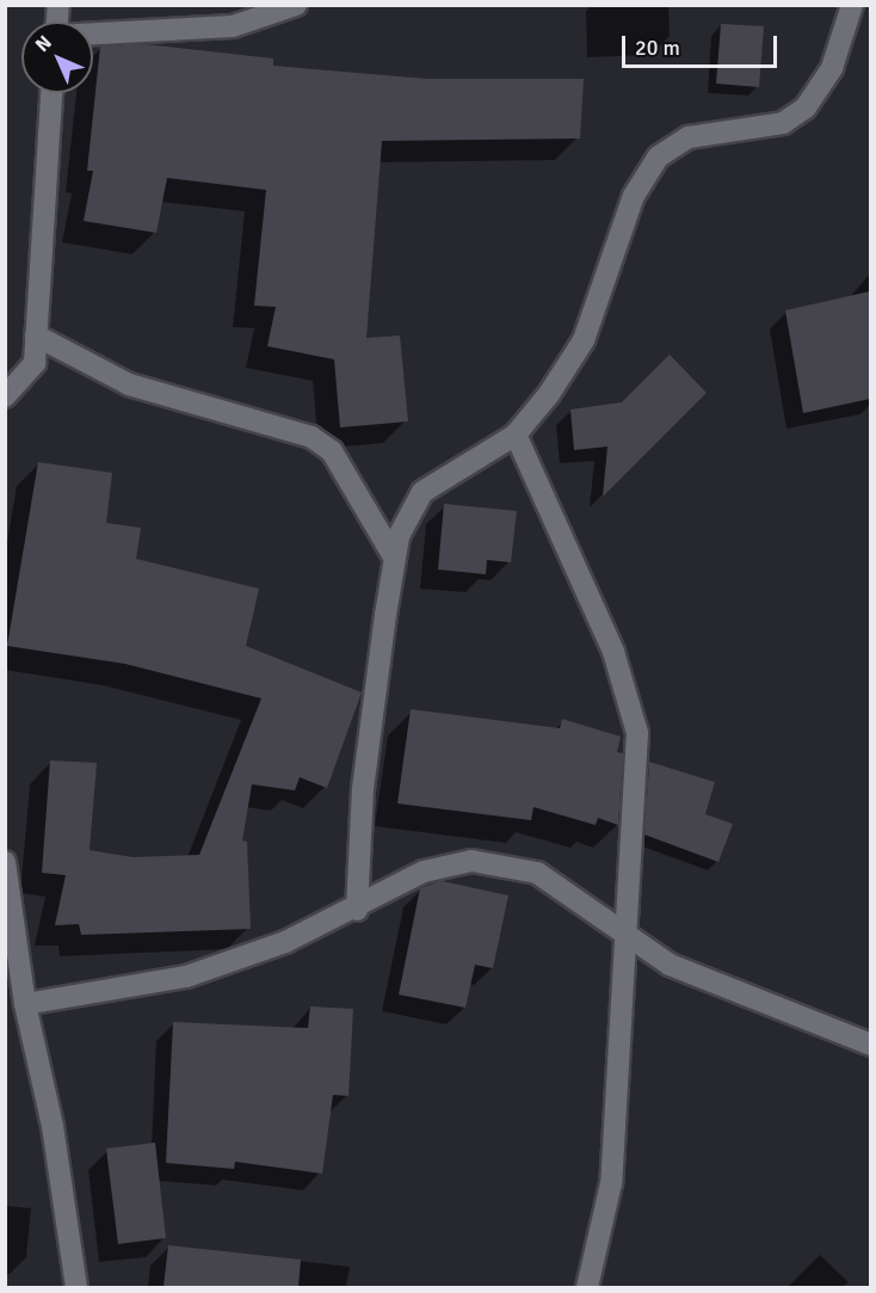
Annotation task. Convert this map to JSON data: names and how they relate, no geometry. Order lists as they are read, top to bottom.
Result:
{
  "scale_bar": "20 m",
  "north": "top left"
}
